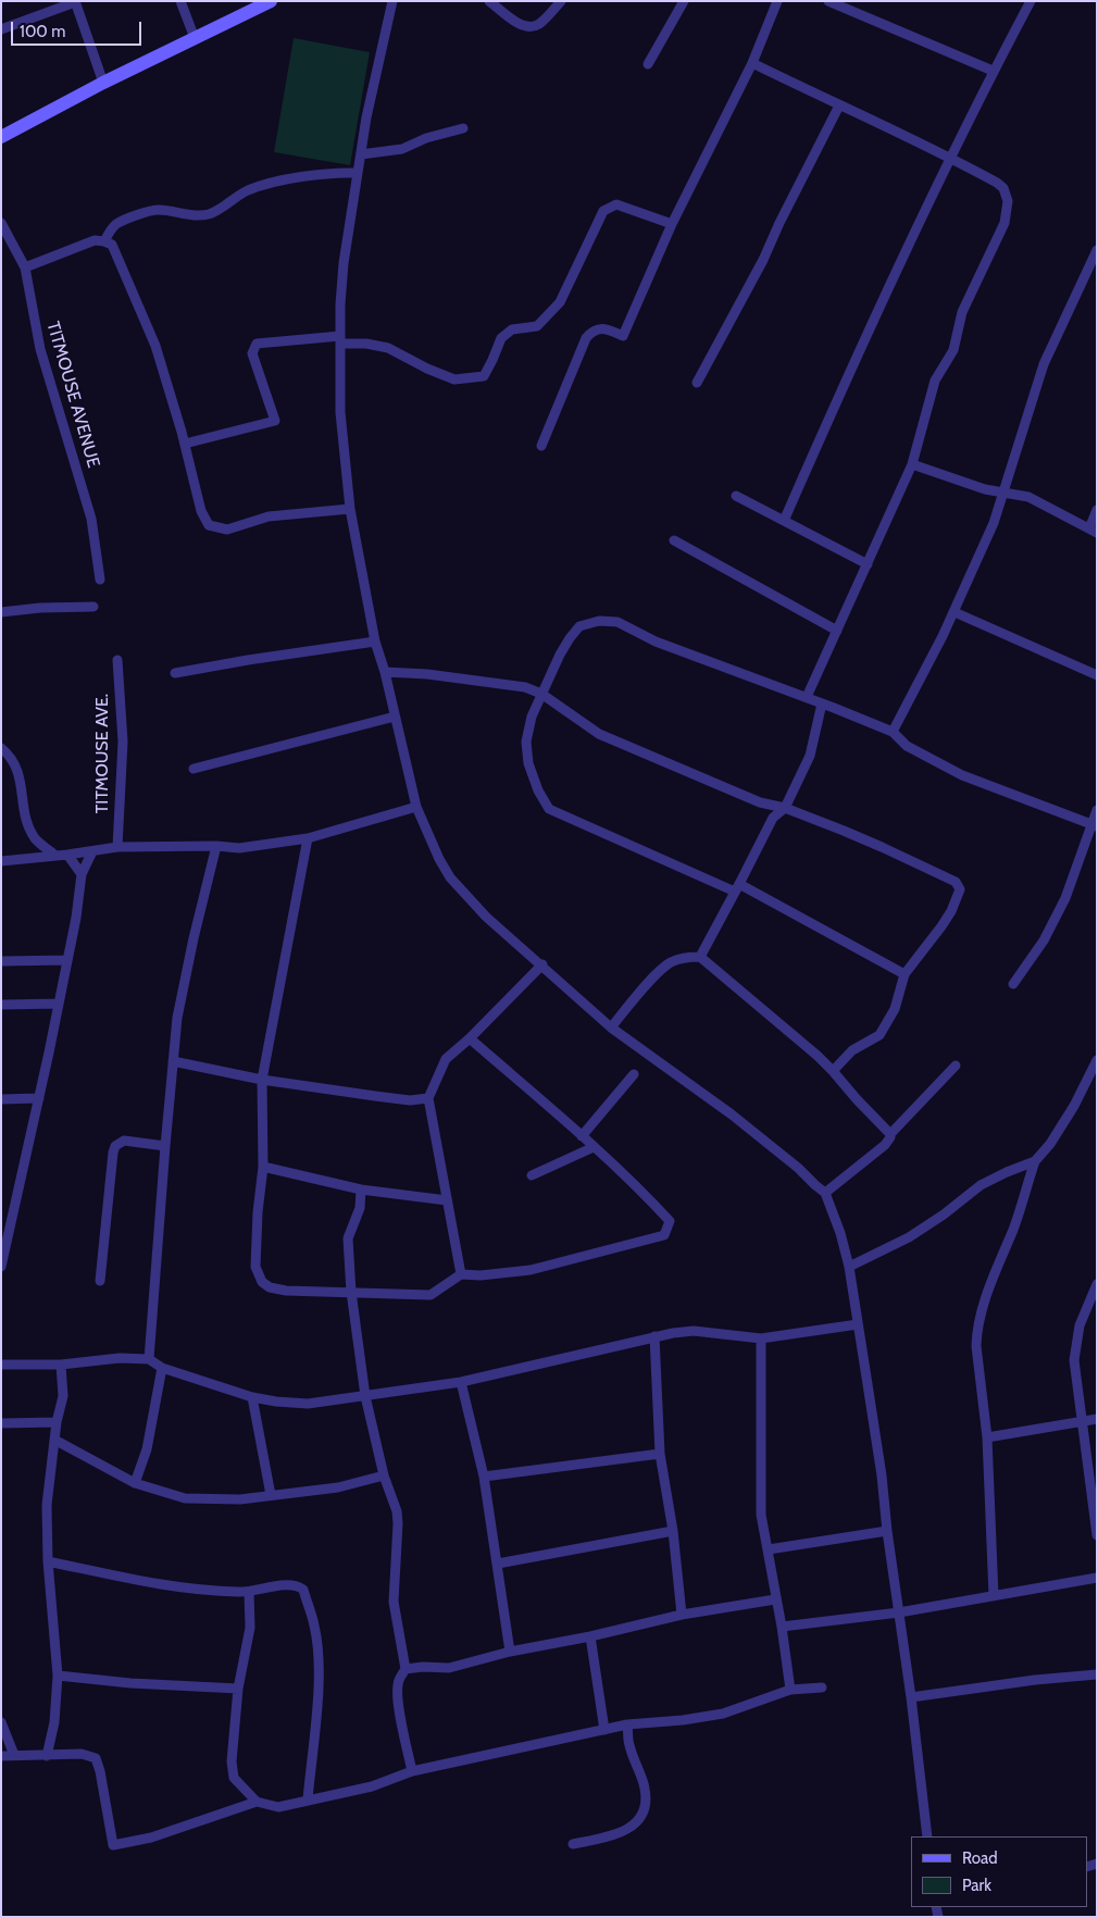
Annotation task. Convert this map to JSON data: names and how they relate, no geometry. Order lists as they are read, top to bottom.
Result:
{
  "streets": {
    "street": ["TITMOUSE AVENUE", "TITMOUSE AVE."]
  },
  "legend": ["Road", "Park"],
  "scale_bar": "100 m"
}
